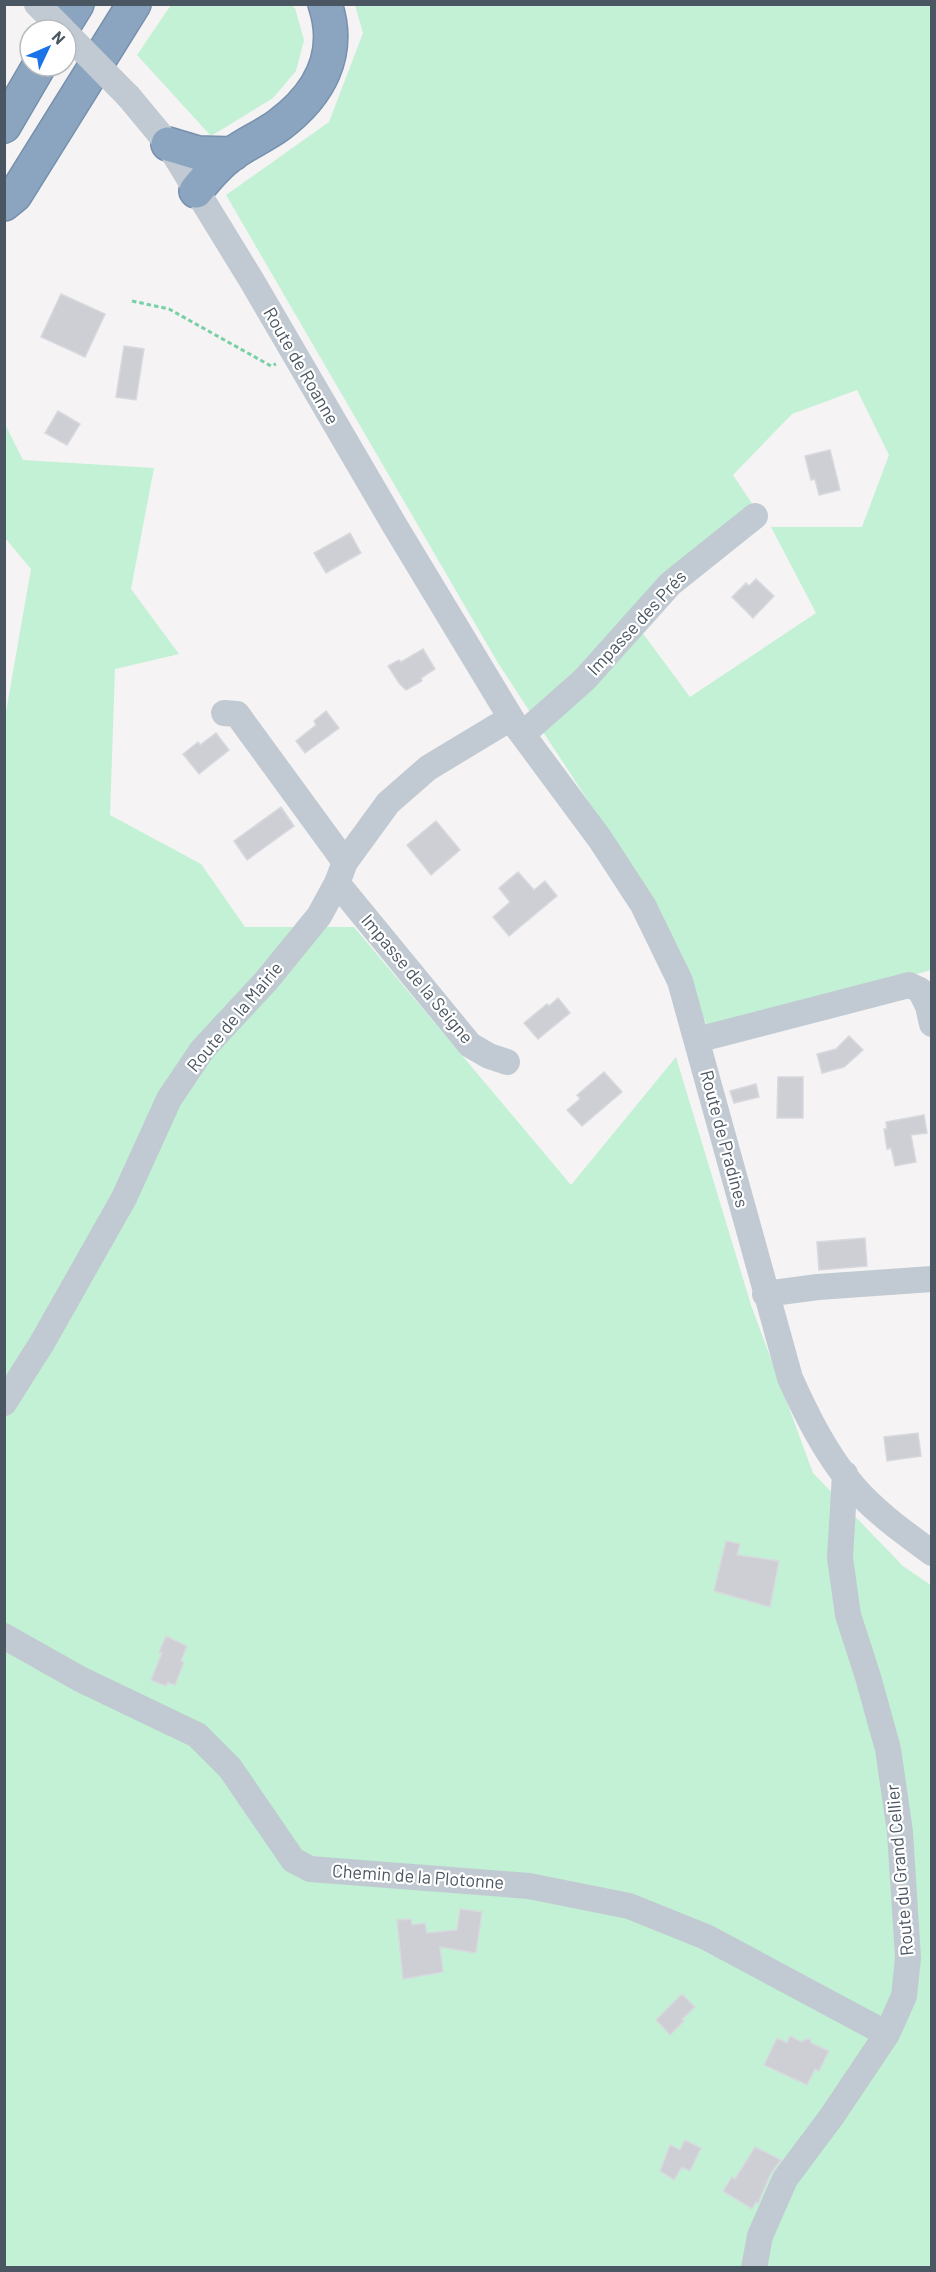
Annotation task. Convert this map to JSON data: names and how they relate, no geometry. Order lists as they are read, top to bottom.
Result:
{
  "streets": {
    "street": [
      "Route de Roanne",
      "Impasse des Prés",
      "Impasse de la Seigne",
      "Route de la Mairie",
      "Route de Pradines",
      "Route du Grand Cellier",
      "Chemin de la Plotonne"
    ]
  },
  "crossings": [
    ["Route de Roanne", "Impasse des Prés"],
    ["Route de Roanne", "Route de la Mairie"],
    ["Route de Roanne", "Route de Pradines"],
    ["Impasse des Prés", "Route de la Mairie"],
    ["Impasse des Prés", "Route de Pradines"],
    ["Impasse de la Seigne", "Route de la Mairie"],
    ["Route de la Mairie", "Route de Pradines"],
    ["Route de Pradines", "Route du Grand Cellier"],
    ["Route du Grand Cellier", "Chemin de la Plotonne"]
  ],
  "north": "top right"
}
